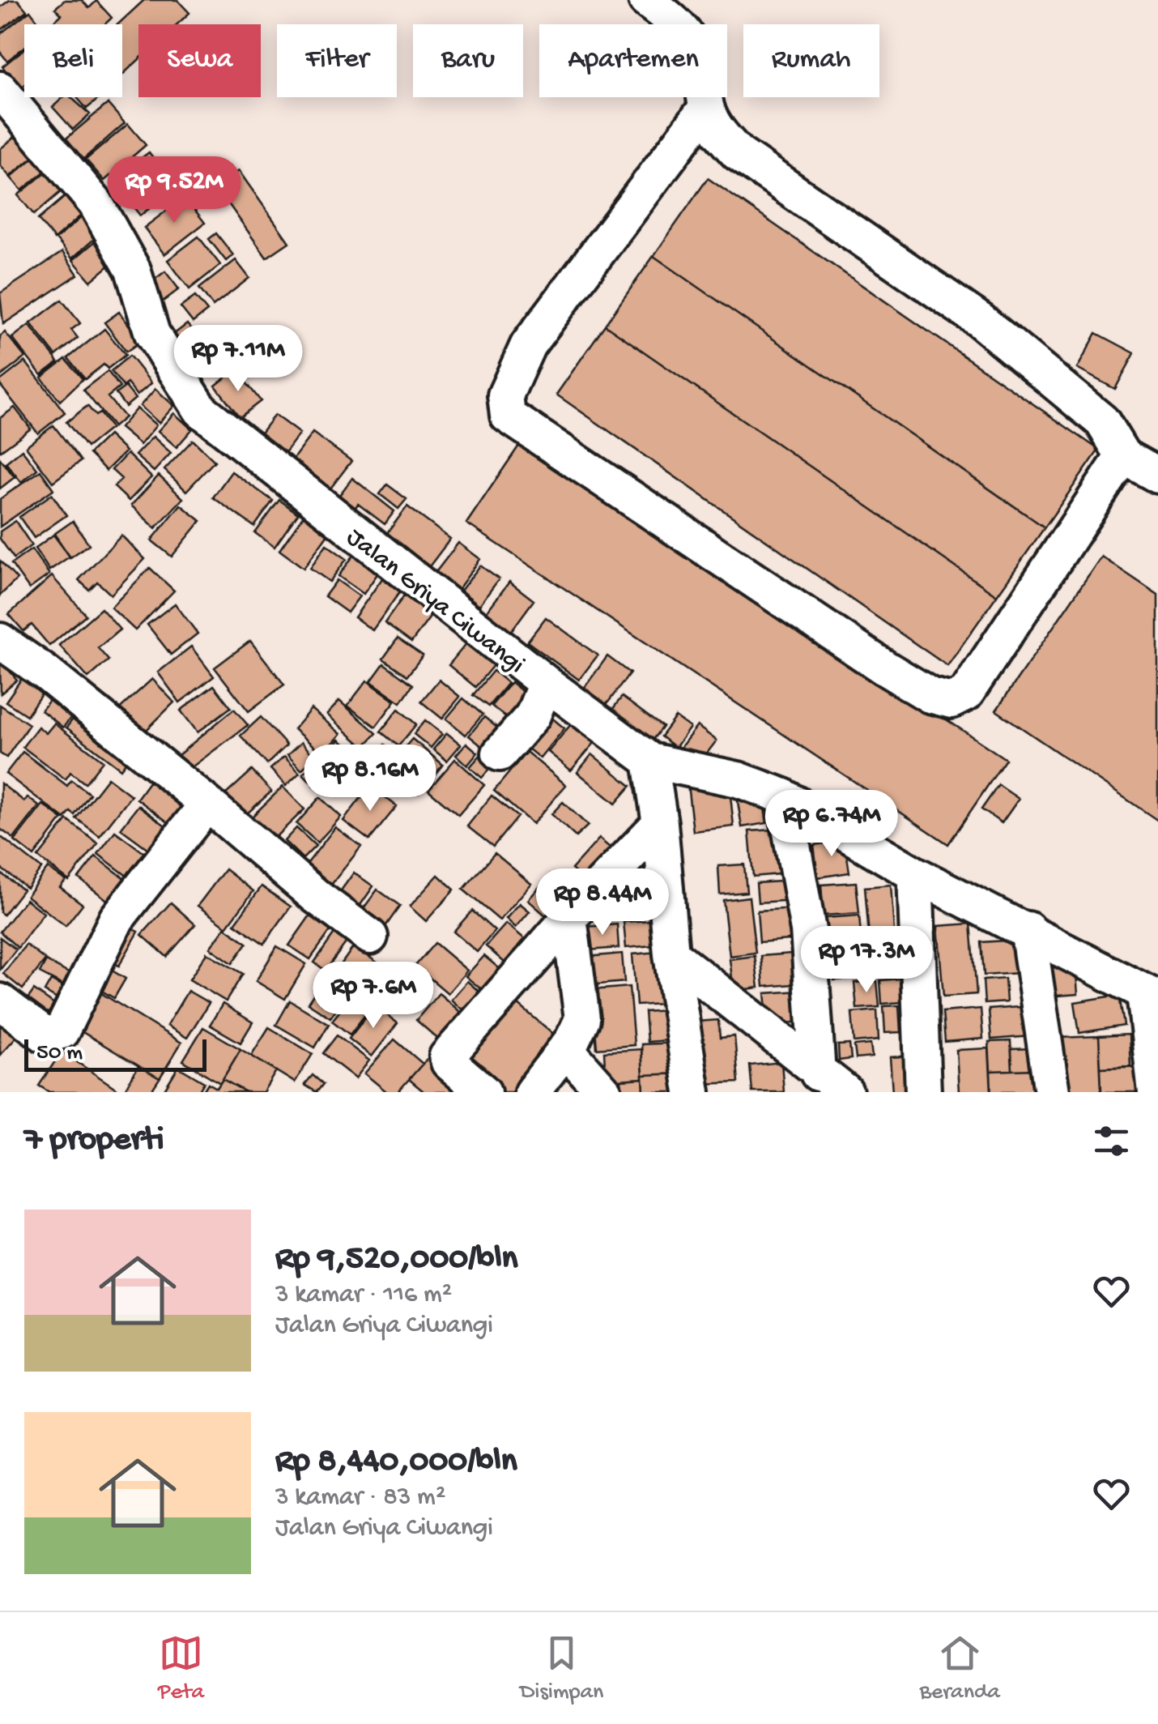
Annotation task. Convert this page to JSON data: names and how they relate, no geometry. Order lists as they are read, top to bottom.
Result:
{
  "streets": {
    "street": ["Jalan Griya Ciwangi"]
  },
  "scale_bar": "50 m",
  "page": {
    "chip": [
      "Beli",
      "Sewa",
      "Filter",
      "Baru",
      "Apartemen",
      "Rumah"
    ],
    "price": [
      "Rp 9.52M",
      "Rp 7.11M",
      "Rp 8.16M",
      "Rp 6.74M",
      "Rp 8.44M",
      "Rp 17.3M",
      "Rp 7.6M"
    ],
    "scale": "50 m",
    "heading": "7 properti",
    "list": [
      {
        "name": "Rp 9,520,000/bln",
        "note": "3 kamar · 116 m² · Jalan Griya Ciwangi"
      },
      {
        "name": "Rp 8,440,000/bln",
        "note": "3 kamar · 83 m² · Jalan Griya Ciwangi"
      }
    ],
    "tabs": ["Peta", "Disimpan", "Beranda"]
  }
}
